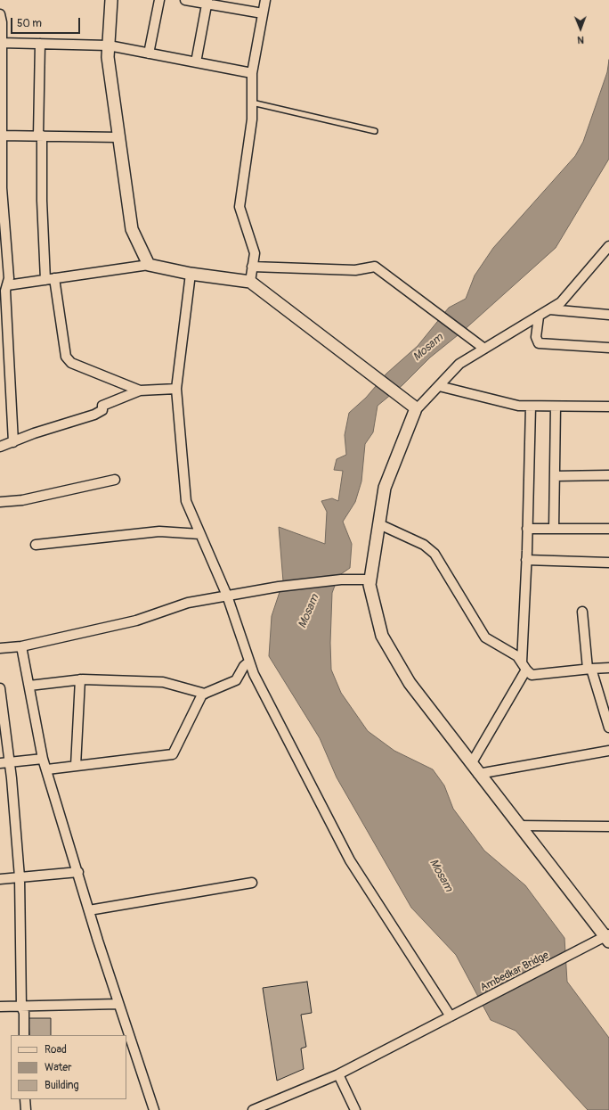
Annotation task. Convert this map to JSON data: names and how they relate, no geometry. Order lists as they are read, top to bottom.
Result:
{
  "streets": {
    "street": ["Ambedkar Bridge"]
  },
  "water": ["Mosam"],
  "legend": ["Road", "Water", "Building"],
  "scale_bar": "50 m",
  "north": "bottom"
}
